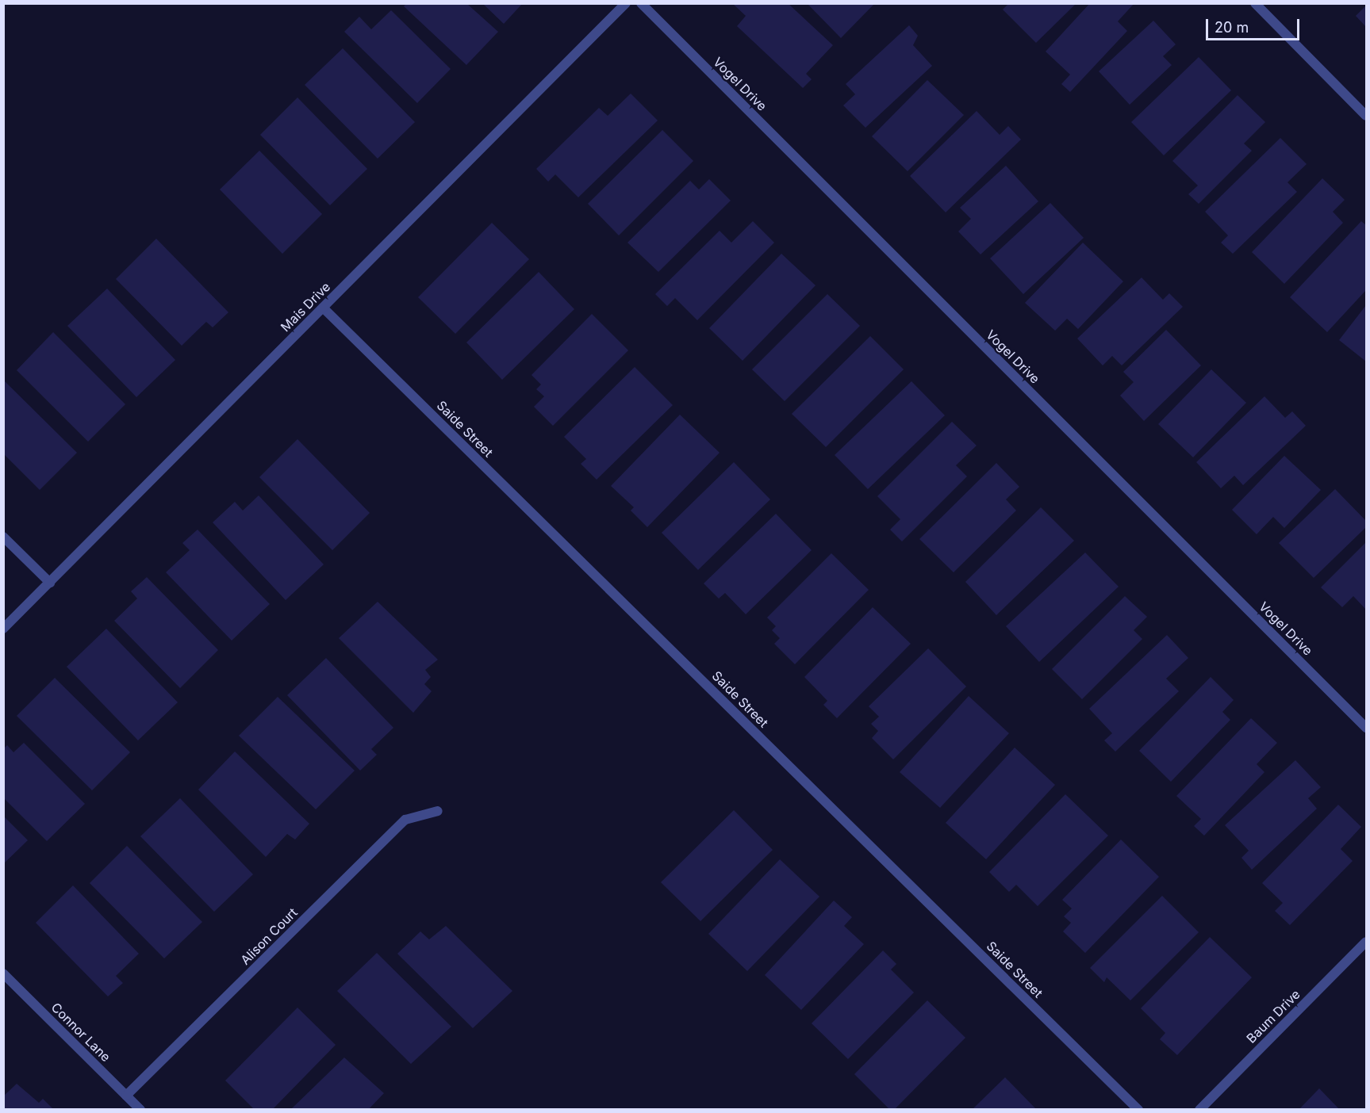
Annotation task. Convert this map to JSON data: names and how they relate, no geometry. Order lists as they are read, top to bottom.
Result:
{
  "streets": {
    "street": [
      "Vogel Drive",
      "Mais Drive",
      "Saide Street",
      "Alison Court",
      "Baum Drive",
      "Connor Lane"
    ]
  },
  "crossings": [
    ["Mais Drive", "Saide Street"],
    ["Alison Court", "Connor Lane"]
  ],
  "scale_bar": "20 m"
}
